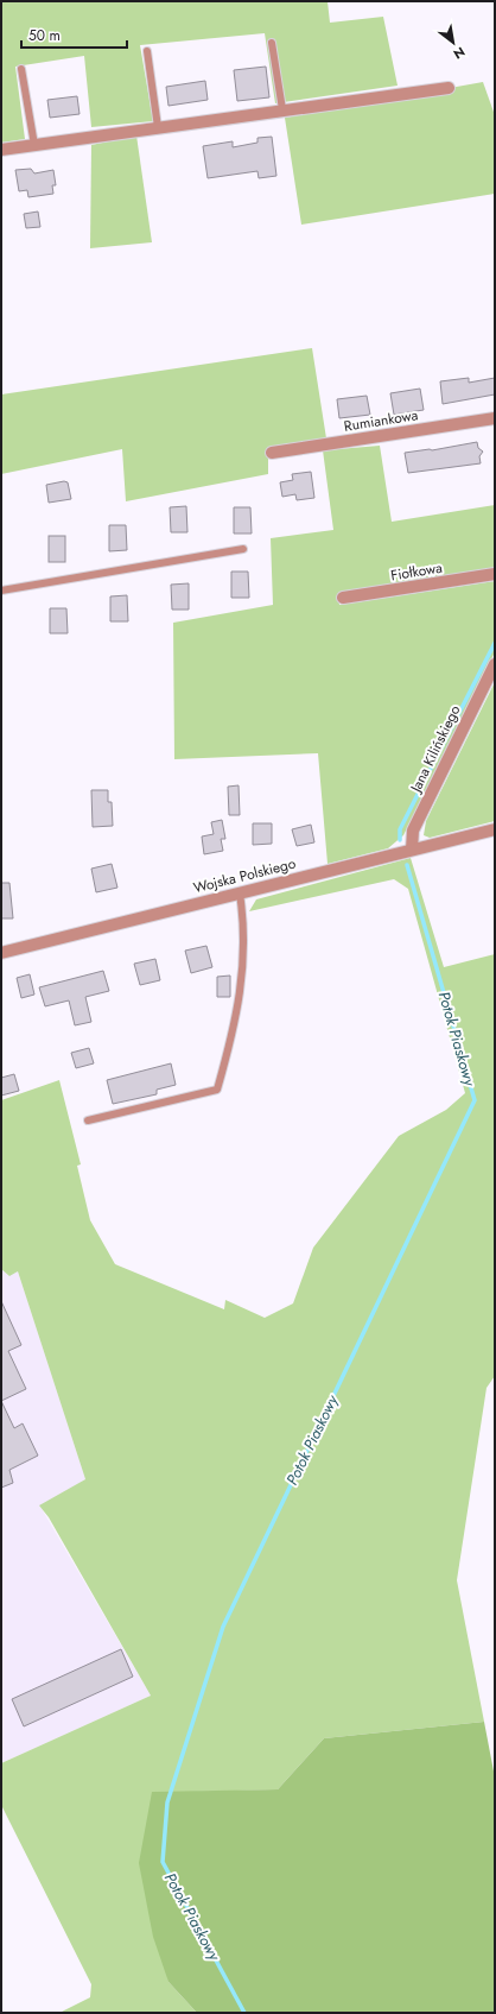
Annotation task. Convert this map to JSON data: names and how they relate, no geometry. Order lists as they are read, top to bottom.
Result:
{
  "streets": {
    "street": [
      "Rumiankowa",
      "Fiołkowa",
      "Jana Kilińskiego",
      "Wojska Polskiego"
    ]
  },
  "crossings": [
    ["Jana Kilińskiego", "Wojska Polskiego"]
  ],
  "water": ["Potok Piaskowy"],
  "scale_bar": "50 m",
  "north": "bottom right"
}
